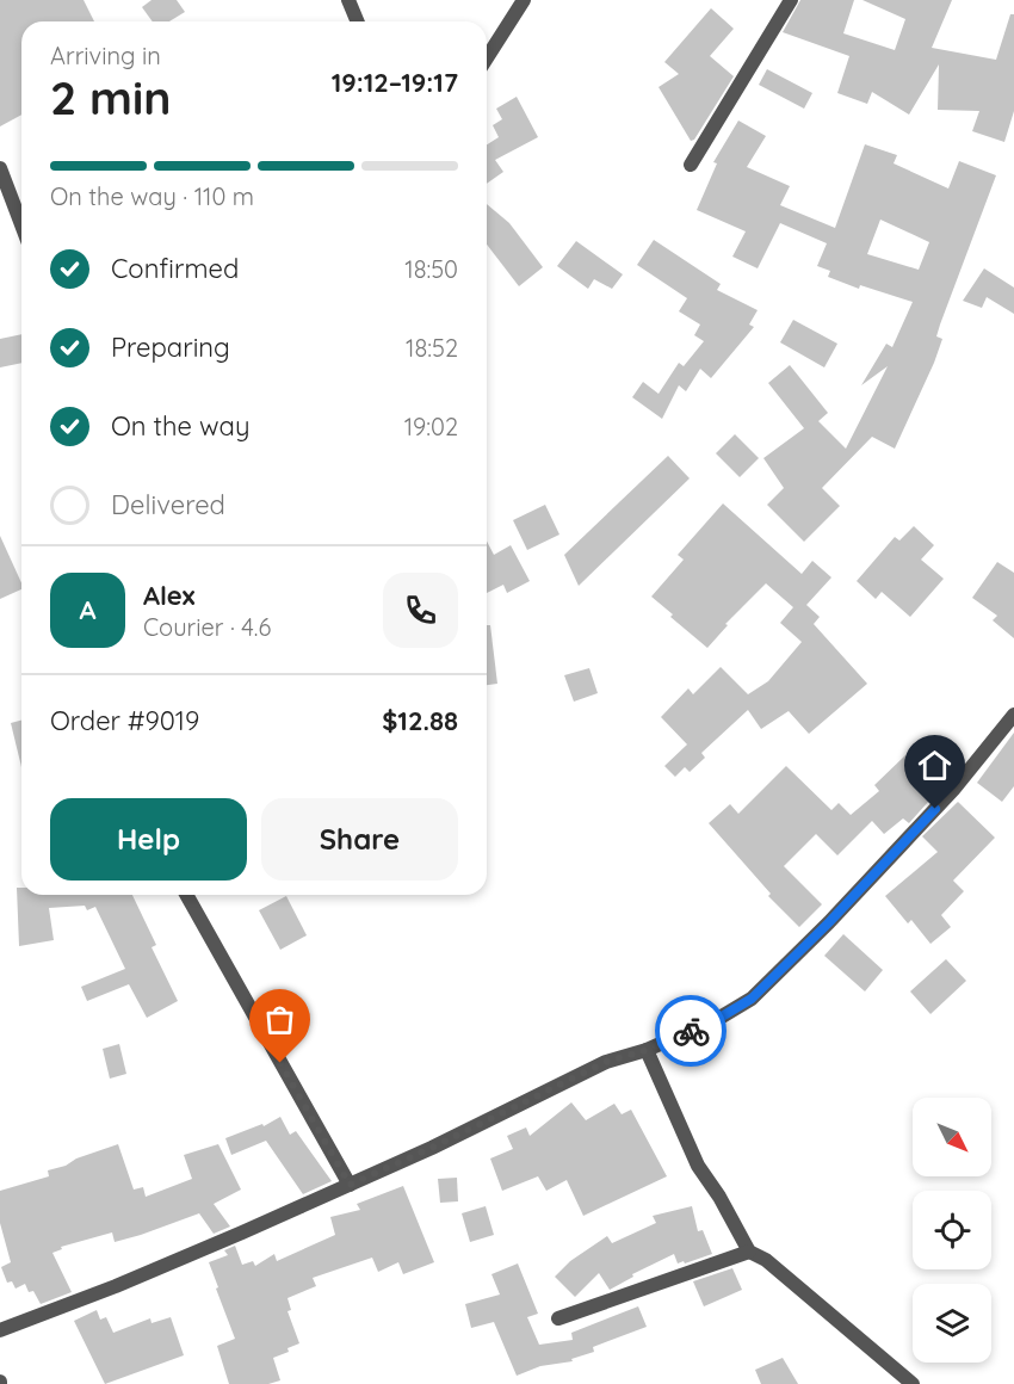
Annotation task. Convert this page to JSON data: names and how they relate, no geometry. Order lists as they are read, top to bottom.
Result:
{
  "north": "bottom right",
  "page": {
    "heading": ["2 min", "Arriving in", "19:12–19:17"],
    "panel": [
      "Alex",
      "Courier · 4.6",
      "Order #9019",
      "$12.88"
    ],
    "bar": "On the way · 110 m",
    "list": [
      ["Confirmed", "18:50"],
      ["Preparing", "18:52"],
      ["On the way", "19:02"],
      "Delivered"
    ],
    "round": "A",
    "buttons": ["Help", "Share"]
  }
}
